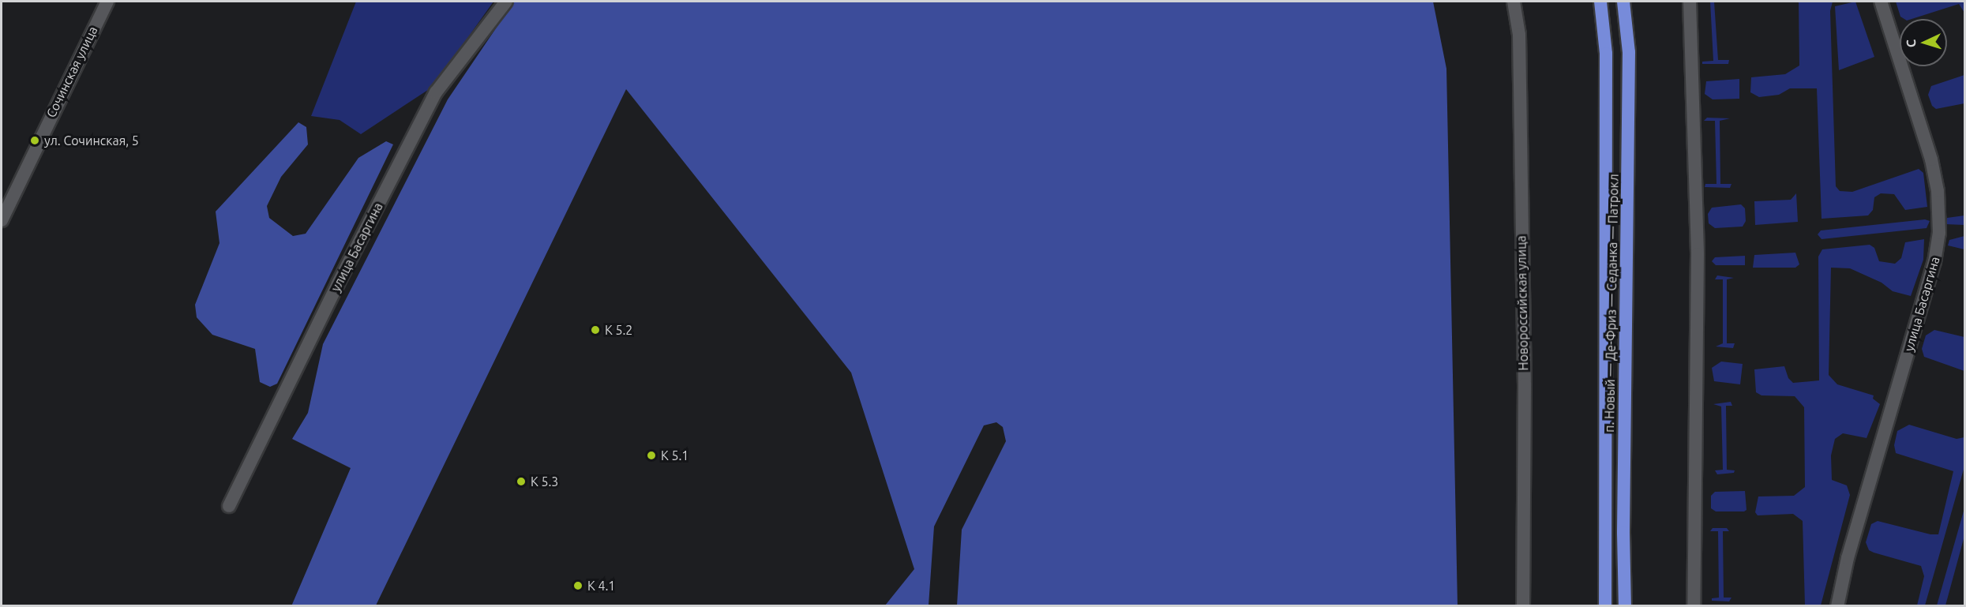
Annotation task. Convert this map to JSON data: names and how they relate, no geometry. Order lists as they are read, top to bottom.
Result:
{
  "streets": {
    "highway": ["п. Новый — Де-Фриз — Седанка — Патрокл"],
    "street": ["Сочинская улица", "улица Басаргина", "Новороссийская улица"]
  },
  "places": [
    "ул. Сочинская, 5",
    "К 5.2",
    "К 5.1",
    "К 5.3",
    "К 4.1"
  ],
  "north": "left"
}
